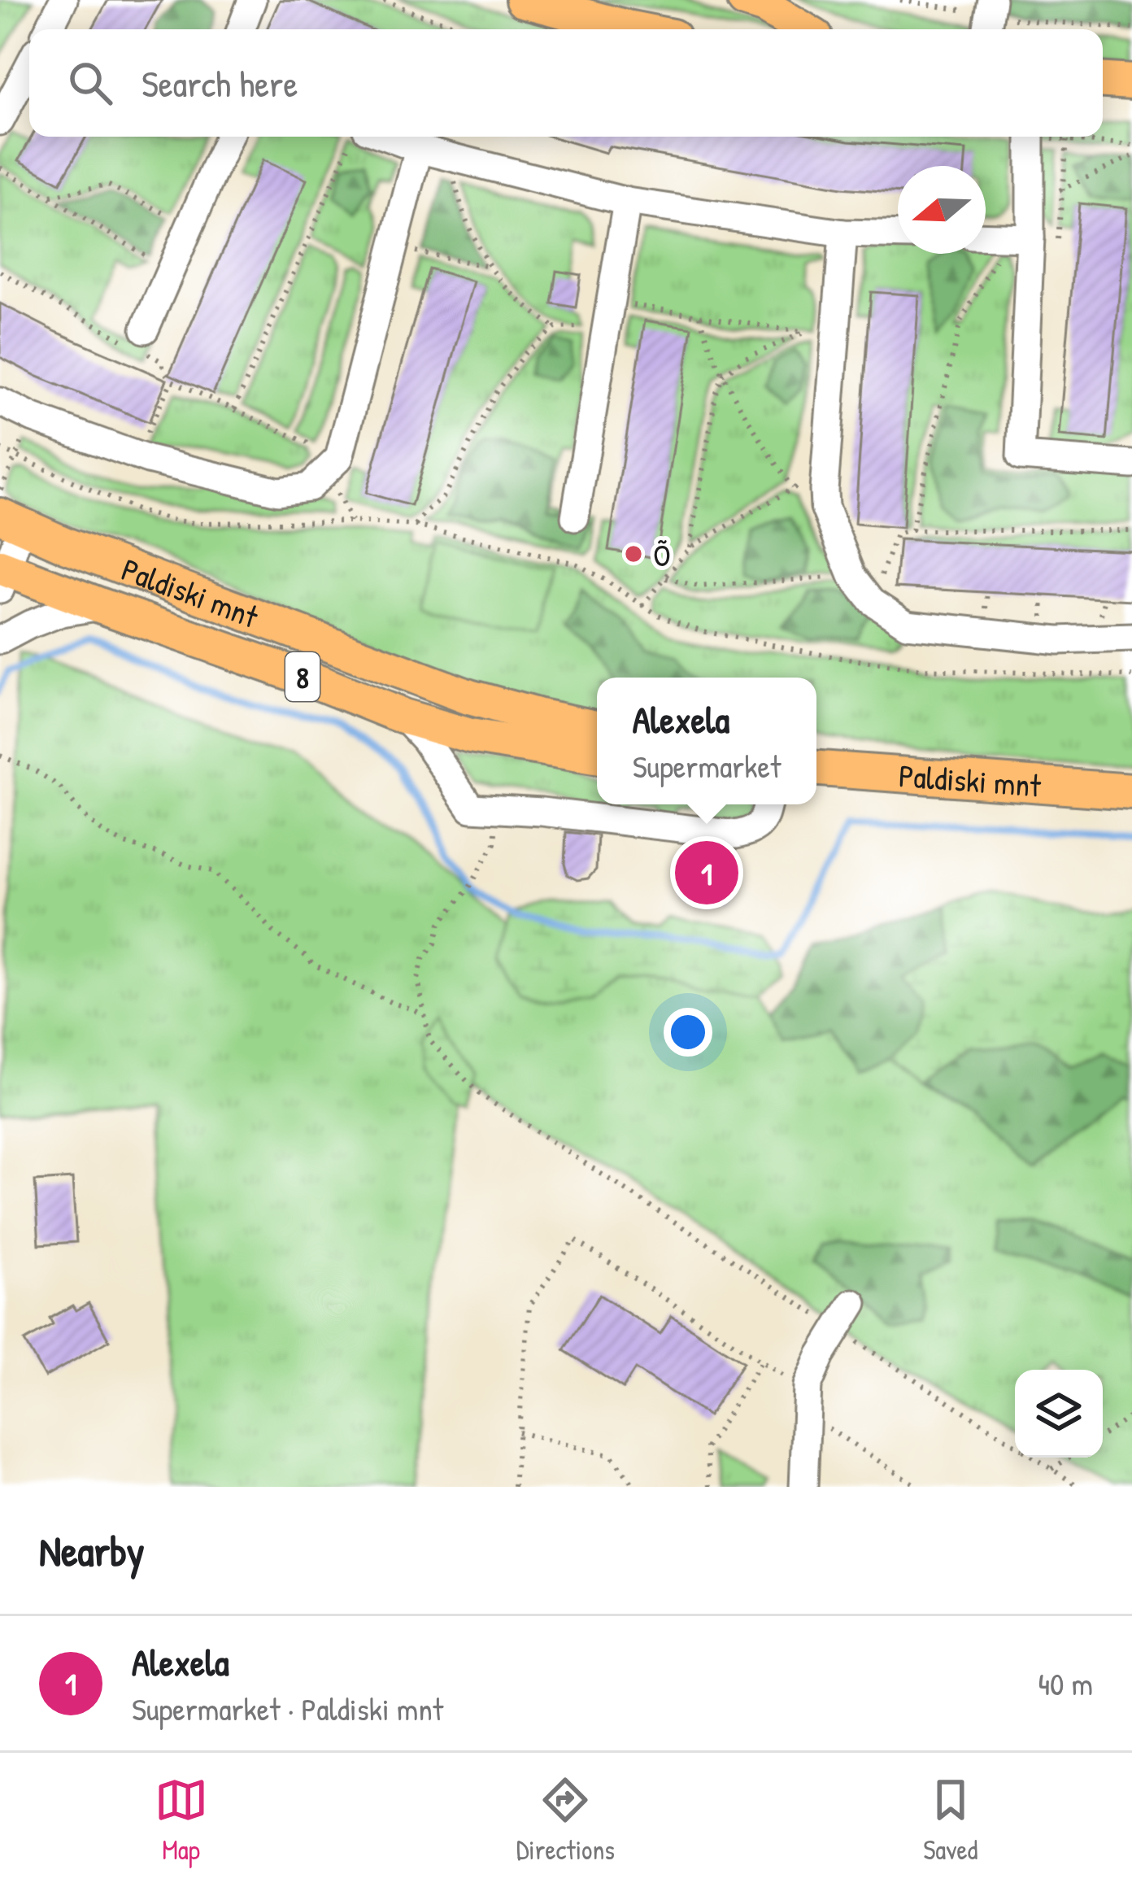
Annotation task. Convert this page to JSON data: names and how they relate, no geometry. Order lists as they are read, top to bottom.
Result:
{
  "streets": {
    "main road": ["Paldiski mnt", "8"]
  },
  "places": ["Õ"],
  "north": "left",
  "page": {
    "search": "Search here",
    "popup": ["Alexela", "Supermarket"],
    "pins": "1",
    "heading": "Nearby",
    "list": [
      {
        "mark": "1",
        "name": "Alexela",
        "note": "Supermarket · Paldiski mnt",
        "value": "40 m"
      }
    ],
    "nav": ["Map", "Directions", "Saved"]
  }
}
